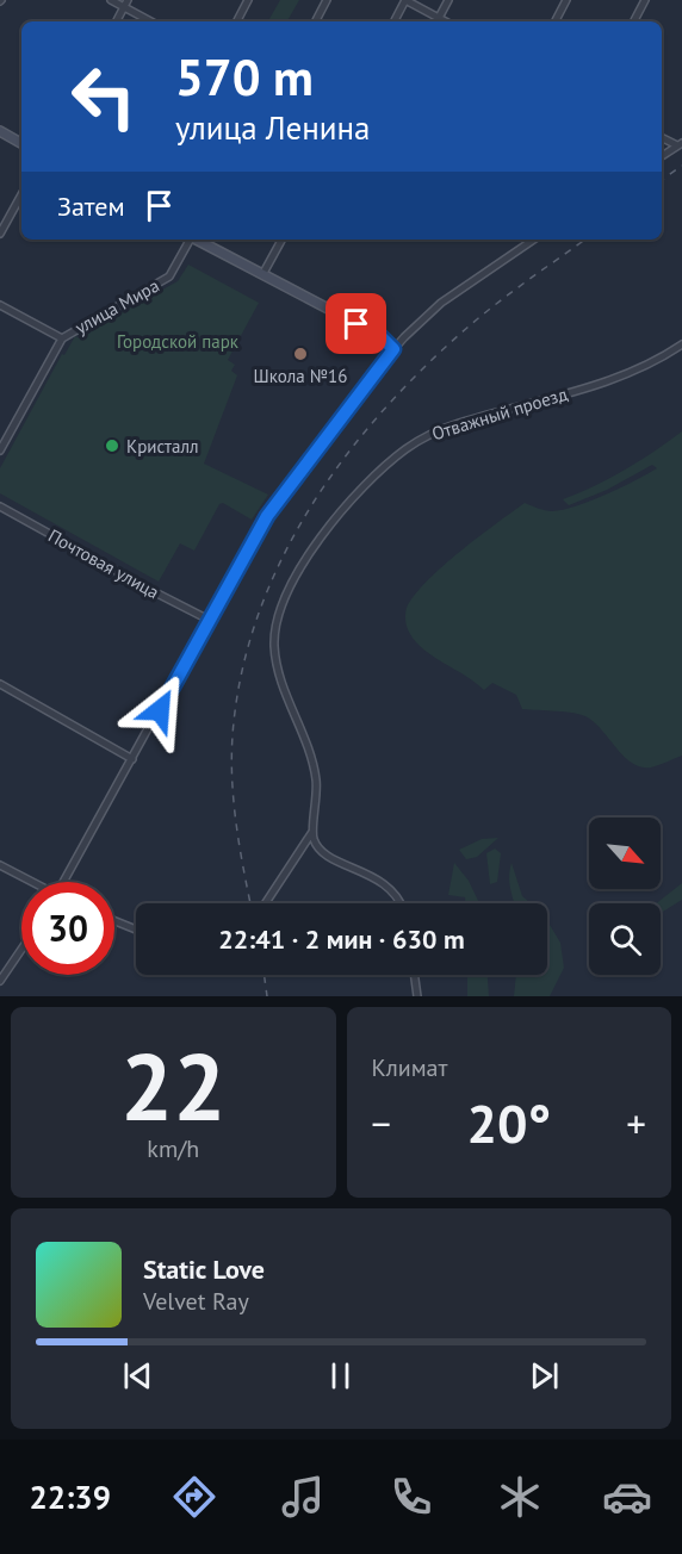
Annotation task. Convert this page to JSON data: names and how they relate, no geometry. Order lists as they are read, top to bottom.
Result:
{
  "streets": {
    "street": ["улица Мира", "Отважный проезд", "Почтовая улица"]
  },
  "parks": ["Городской парк"],
  "places": ["Школа №16", "Кристалл"],
  "north": "bottom right",
  "page": {
    "turn": ["570 m", "улица Ленина"],
    "then": "Затем",
    "limit": "30",
    "trip": "22:41 · 2 мин · 630 m",
    "tile": [
      ["22", "km/h"],
      "Климат"
    ],
    "heat": ["−", "20°", "+"],
    "song": ["Static Love", "Velvet Ray"],
    "tabs": "22:39"
  }
}
